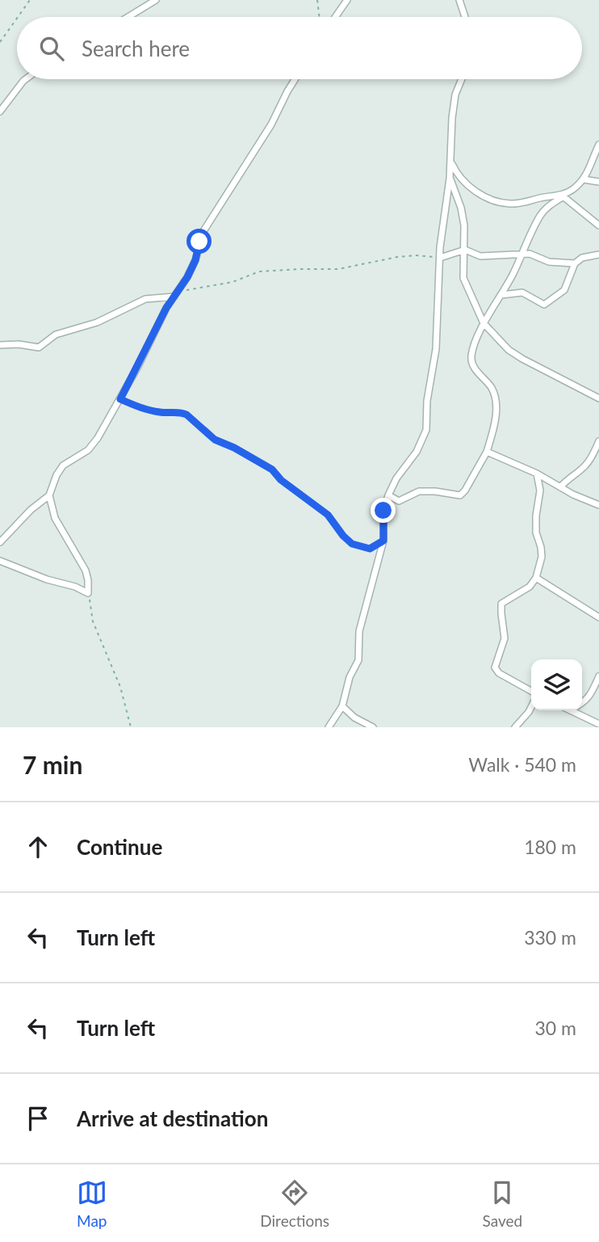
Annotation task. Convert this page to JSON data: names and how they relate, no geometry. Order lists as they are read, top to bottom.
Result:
{
  "page": {
    "search": "Search here",
    "heading": ["7 min", "Walk · 540 m"],
    "list": [
      ["Continue", "180 m"],
      ["Turn left", "330 m"],
      ["Turn left", "30 m"],
      "Arrive at destination"
    ],
    "nav": ["Map", "Directions", "Saved"]
  }
}
